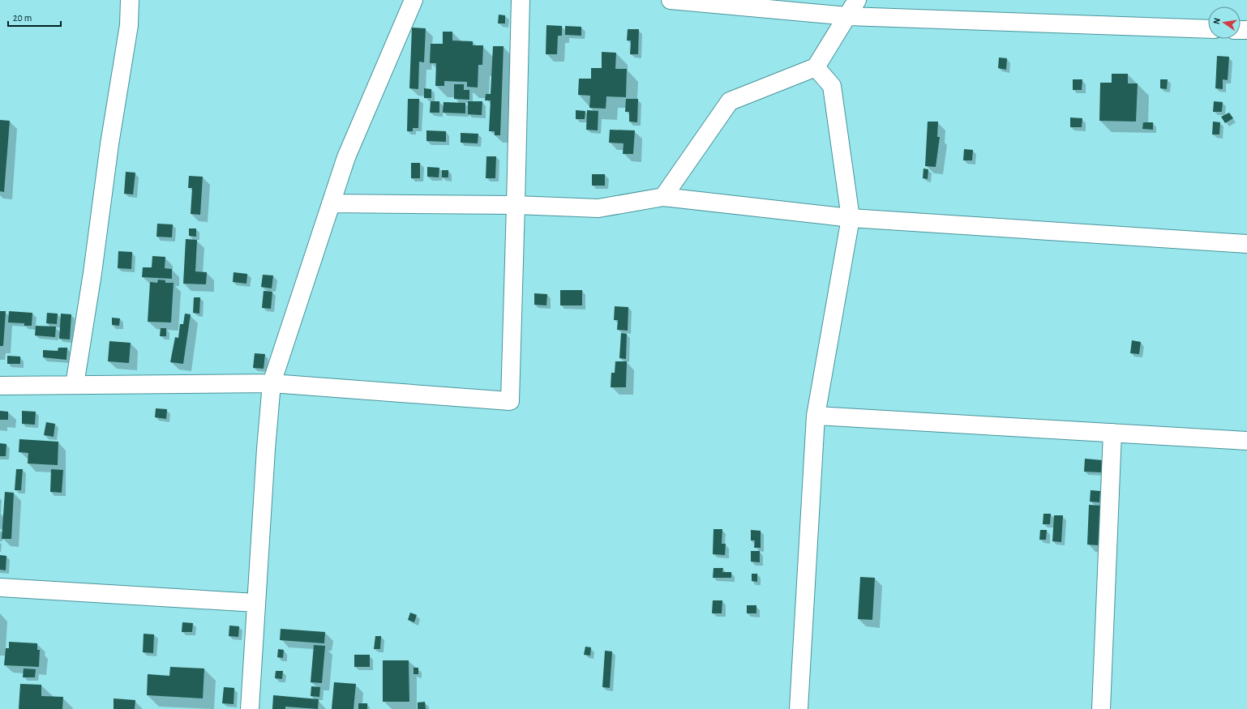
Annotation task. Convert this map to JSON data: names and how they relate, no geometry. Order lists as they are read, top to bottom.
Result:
{
  "scale_bar": "20 m",
  "north": "left"
}
